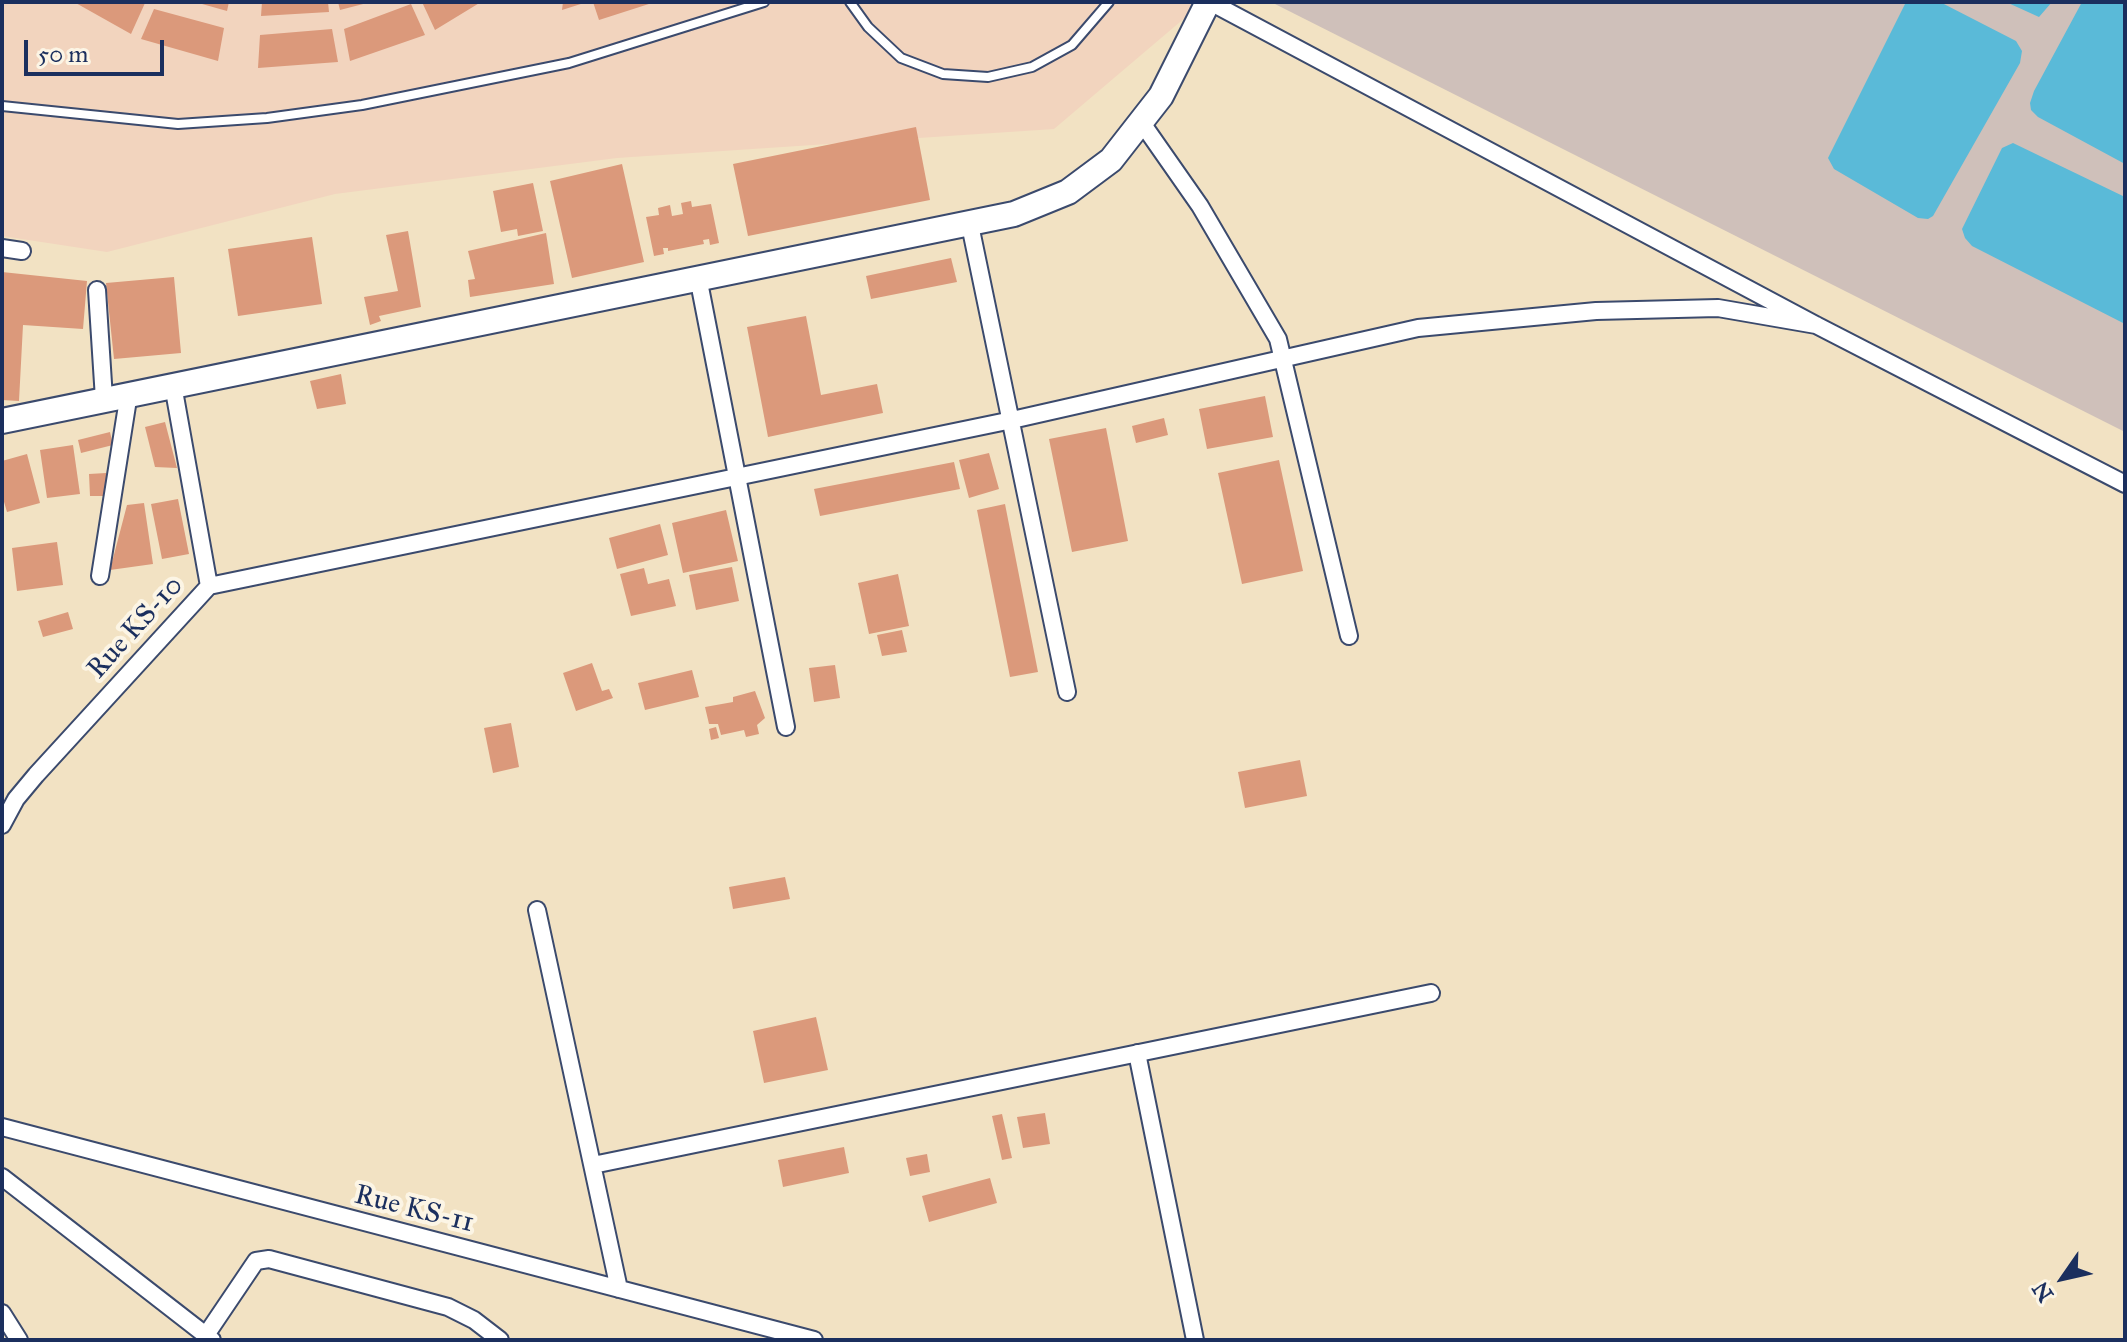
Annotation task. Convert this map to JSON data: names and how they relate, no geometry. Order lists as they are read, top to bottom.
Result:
{
  "streets": {
    "street": ["Rue KS-10", "Rue KS-11"]
  },
  "scale_bar": "50 m",
  "north": "bottom left"
}
